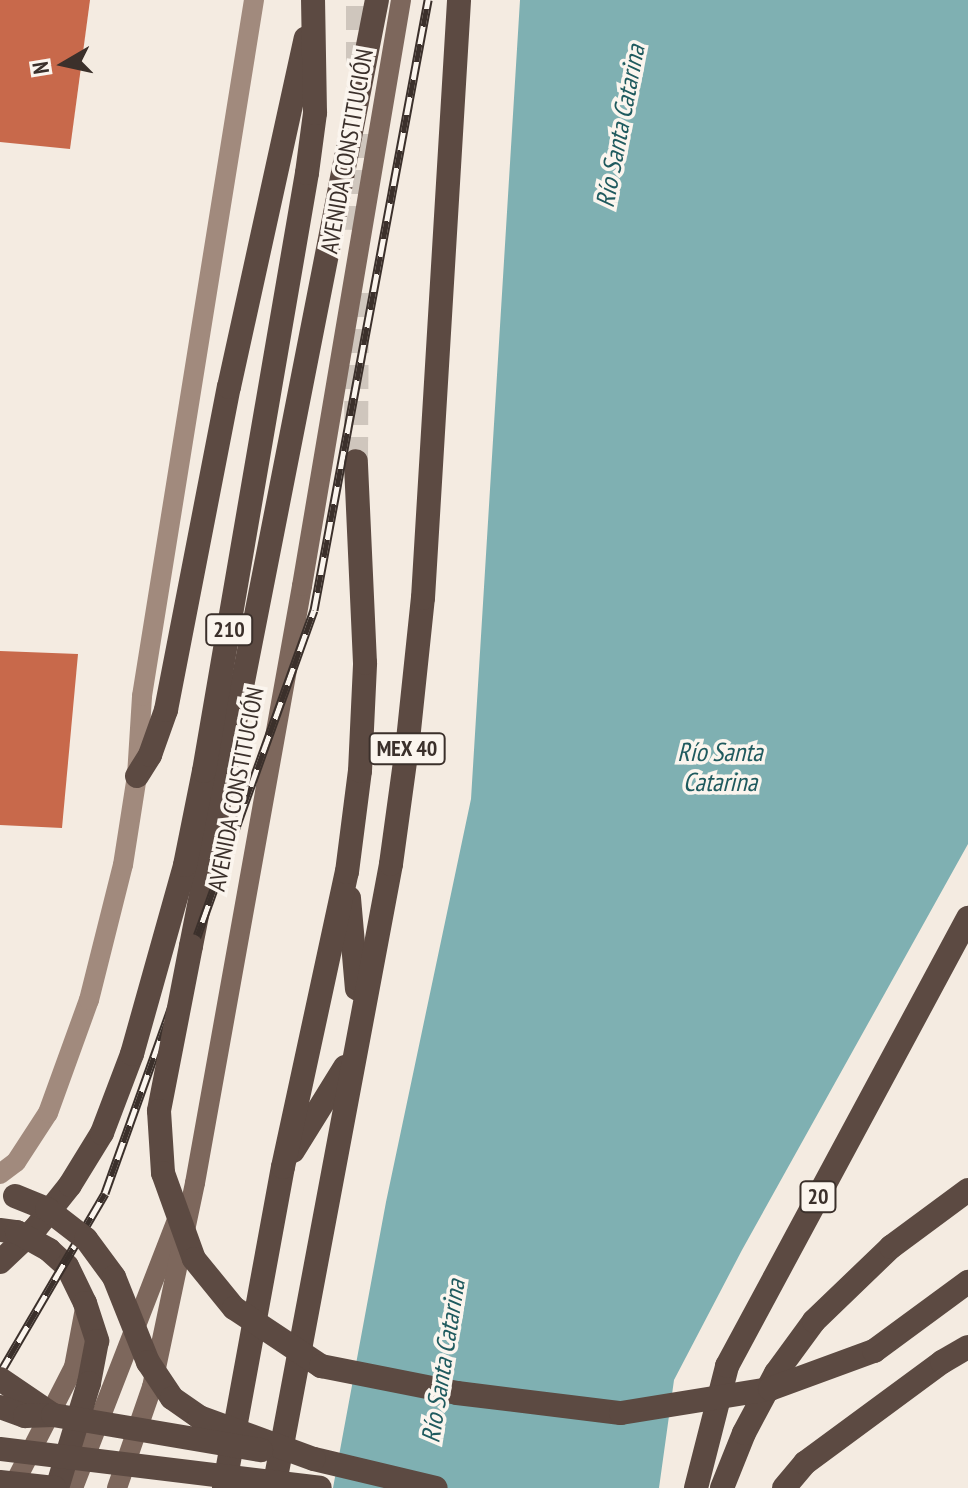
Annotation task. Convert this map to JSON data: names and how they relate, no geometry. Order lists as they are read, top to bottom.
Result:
{
  "streets": {
    "highway": ["210", "MEX 40", "20"],
    "main road": ["AVENIDA CONSTITUCIÓN"]
  },
  "water": ["Río Santa Catarina"],
  "north": "left"
}
